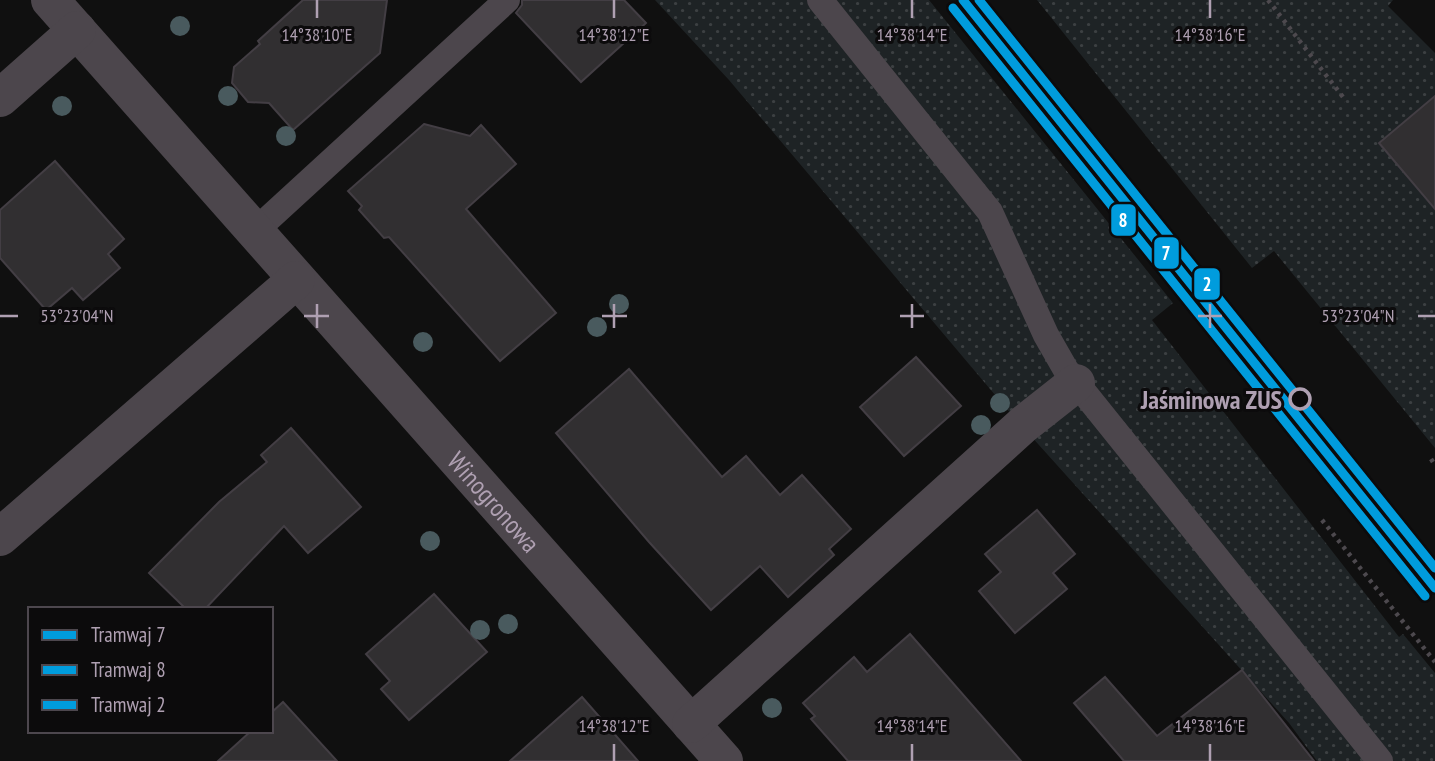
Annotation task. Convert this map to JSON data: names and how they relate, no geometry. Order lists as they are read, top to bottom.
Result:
{
  "streets": {
    "street": ["Winogronowa"]
  },
  "places": ["Jaśminowa ZUS"],
  "lines": ["tram line 7", "tram line 2", "tram line 8"],
  "legend": ["Tramwaj 7", "Tramwaj 8", "Tramwaj 2"],
  "coordinates": [
    "14°38'10\"E",
    "14°38'12\"E",
    "14°38'14\"E",
    "14°38'16\"E",
    "53°23'04\"N"
  ]
}
